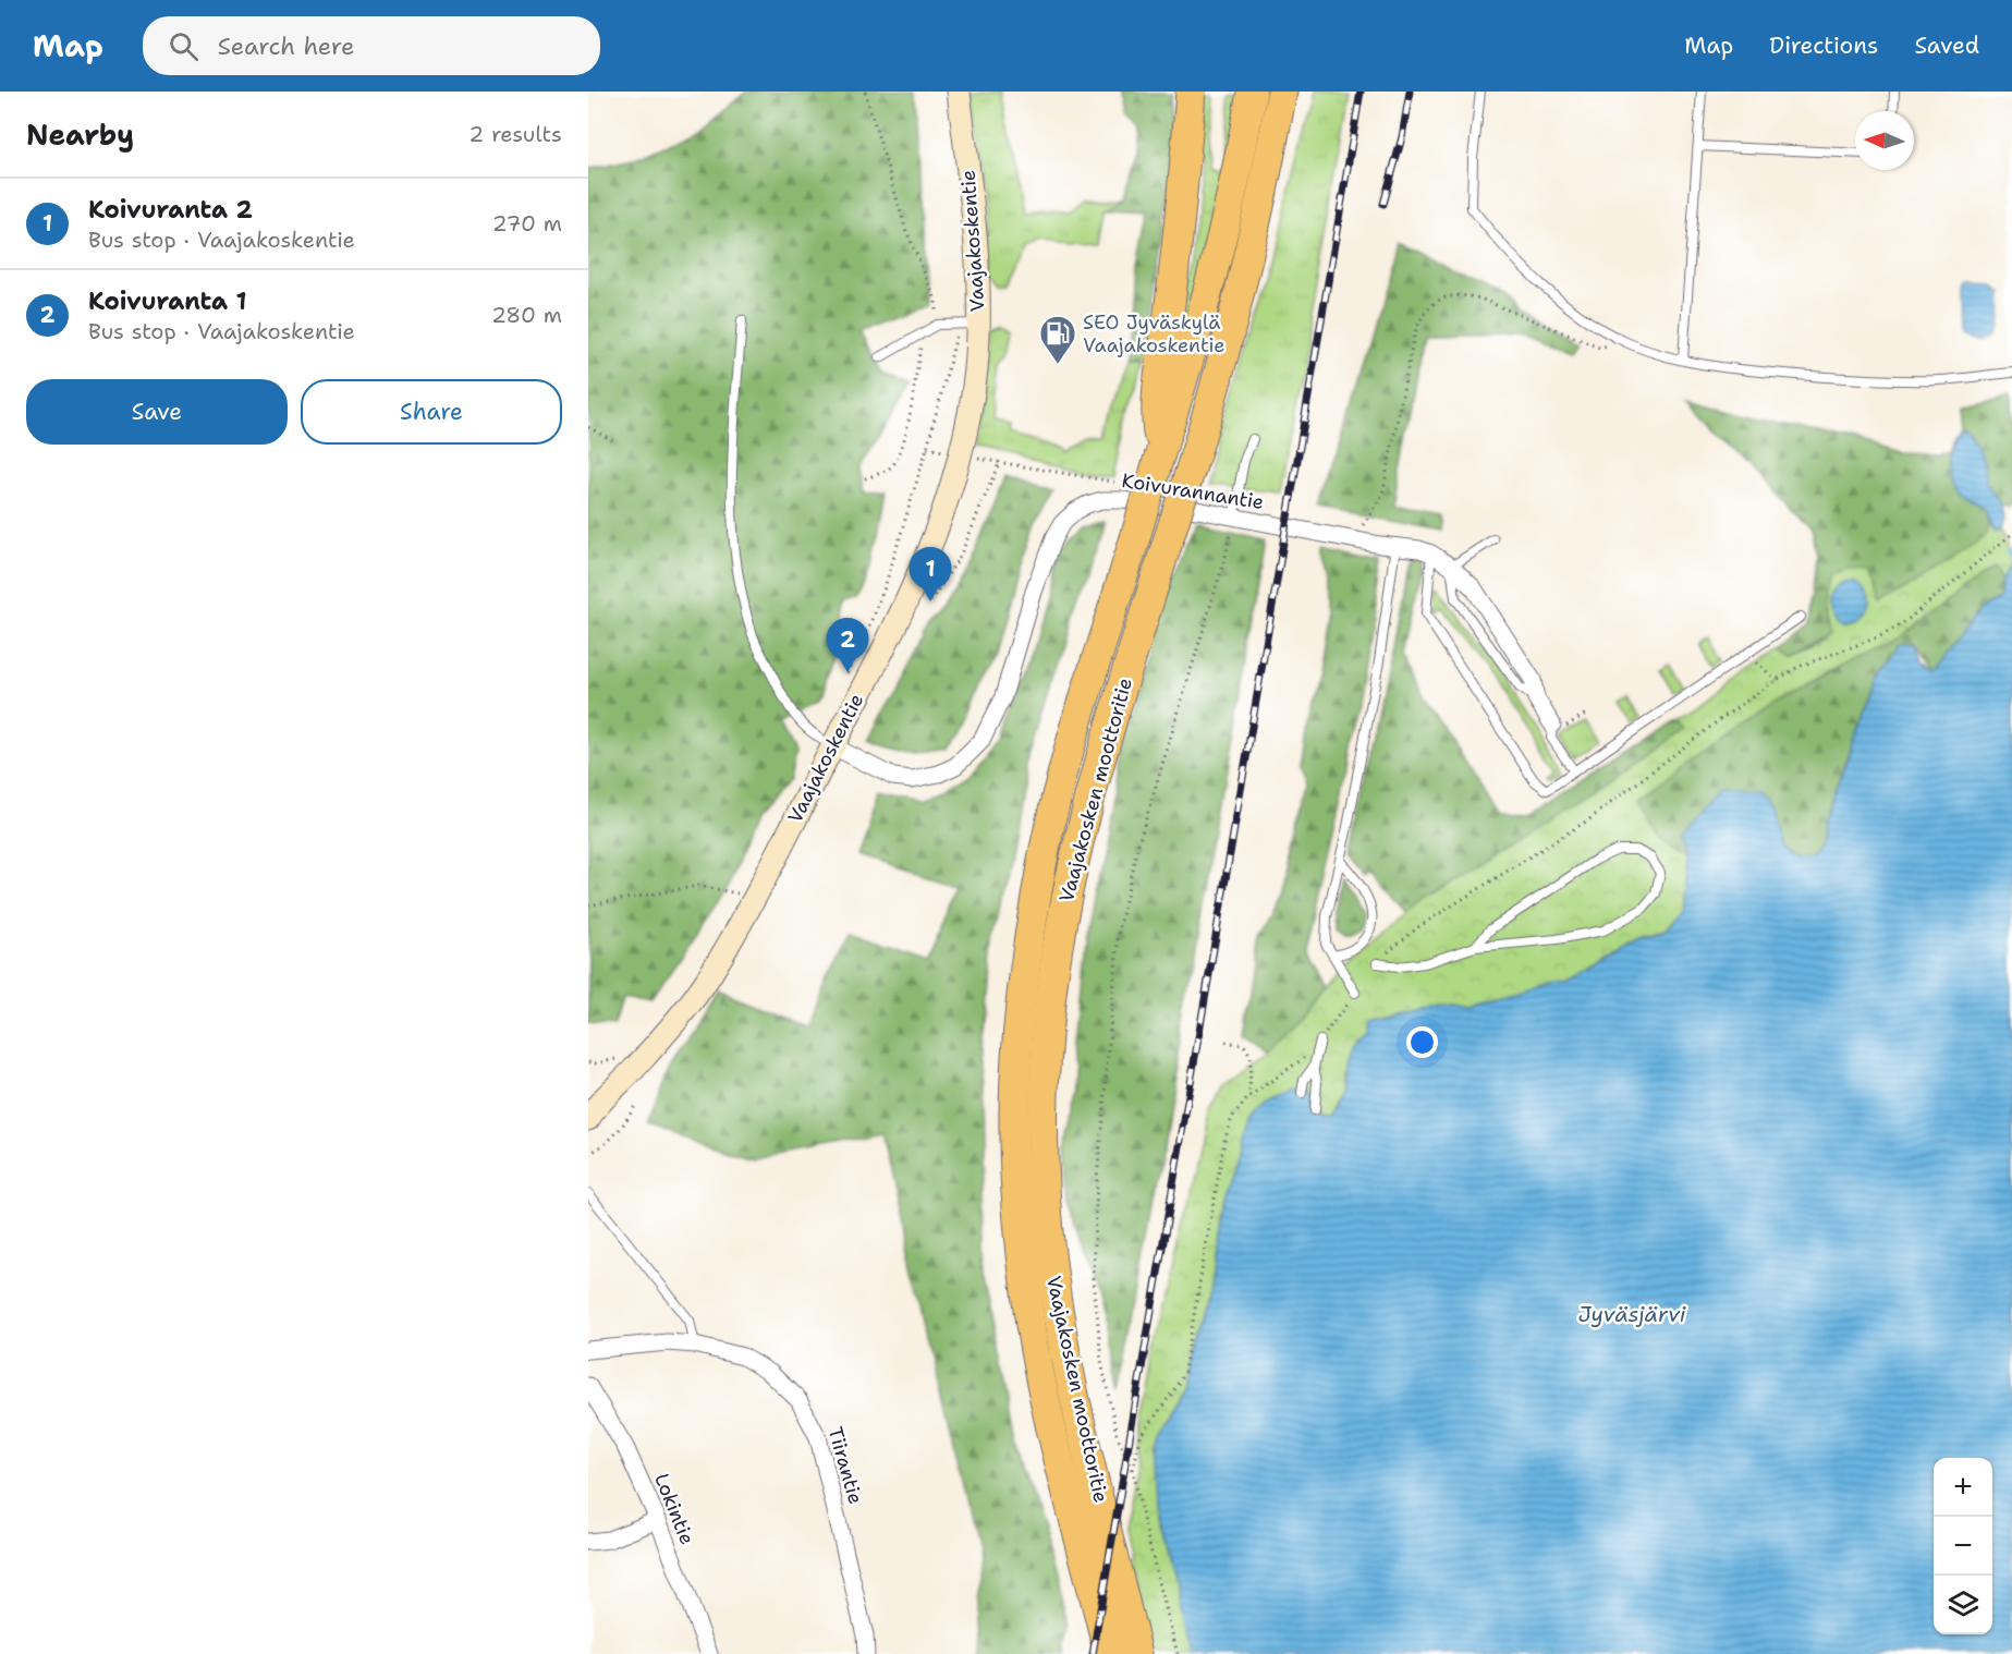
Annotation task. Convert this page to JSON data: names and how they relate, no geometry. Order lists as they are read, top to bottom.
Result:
{
  "streets": {
    "highway": ["Vaajakosken moottoritie"],
    "main road": ["Vaajakoskentie"],
    "street": ["Koivurannantie", "Tiirantie", "Lokintie"]
  },
  "crossings": [
    ["Vaajakoskentie", "Koivurannantie"]
  ],
  "water": ["Jyväsjärvi"],
  "places": {
    "fuel station": ["SEO Jyväskylä Vaajakoskentie"]
  },
  "north": "left",
  "page": {
    "header": "Map",
    "search": "Search here",
    "nav": ["Map", "Directions", "Saved"],
    "heading": ["Nearby", "2 results"],
    "list": [
      {
        "mark": "1",
        "name": "Koivuranta 2",
        "note": "Bus stop · Vaajakoskentie",
        "value": "270 m"
      },
      {
        "mark": "2",
        "name": "Koivuranta 1",
        "note": "Bus stop · Vaajakoskentie",
        "value": "280 m"
      }
    ],
    "buttons": ["Save", "Share"],
    "pins": ["1", "2"],
    "map_buttons": ["+", "−"]
  }
}
